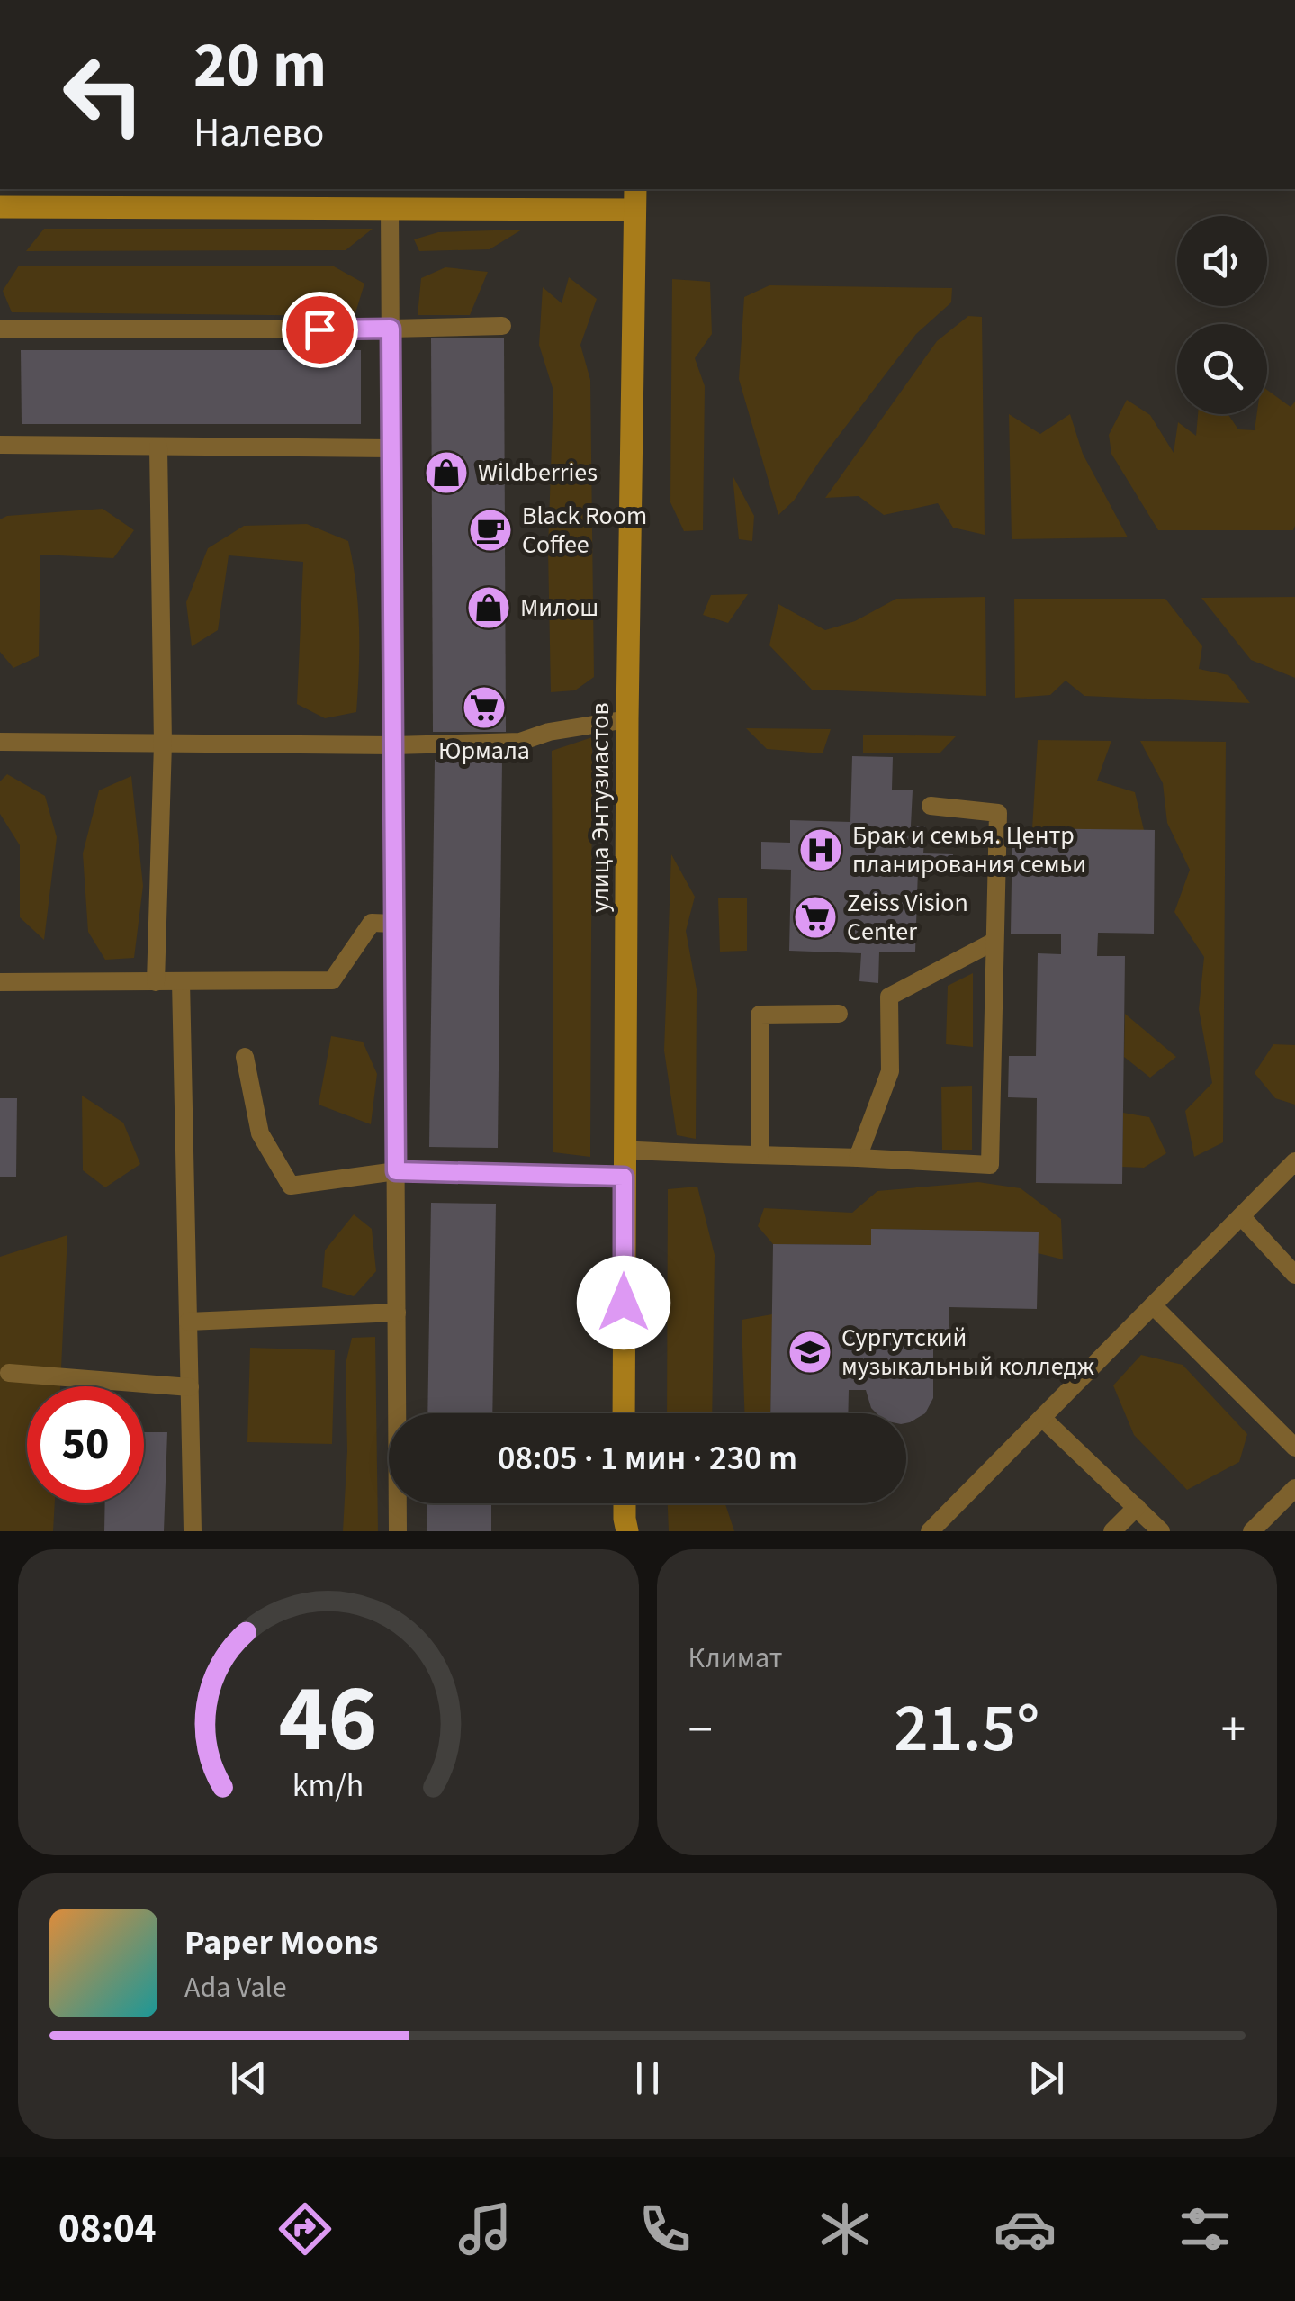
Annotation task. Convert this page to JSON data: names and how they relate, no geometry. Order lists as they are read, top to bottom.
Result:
{
  "streets": {
    "main road": ["улица Энтузиастов"]
  },
  "places": {
    "shop": ["Wildberries", "Милош"],
    "cafe": ["Black Room Coffee"],
    "supermarket": ["Юрмала", "Zeiss Vision Center"],
    "hospital": ["Брак и семья. Центр планирования семьи"],
    "school or university": ["Сургутский музыкальный колледж"]
  },
  "page": {
    "turn": ["20 m", "Налево"],
    "limit": "50",
    "trip": "08:05 · 1 мин · 230 m",
    "tile": "Климат",
    "heat": ["−", "21.5°", "+"],
    "song": ["Paper Moons", "Ada Vale"],
    "tabs": "08:04",
    "gauge": ["46", "km/h"]
  }
}
